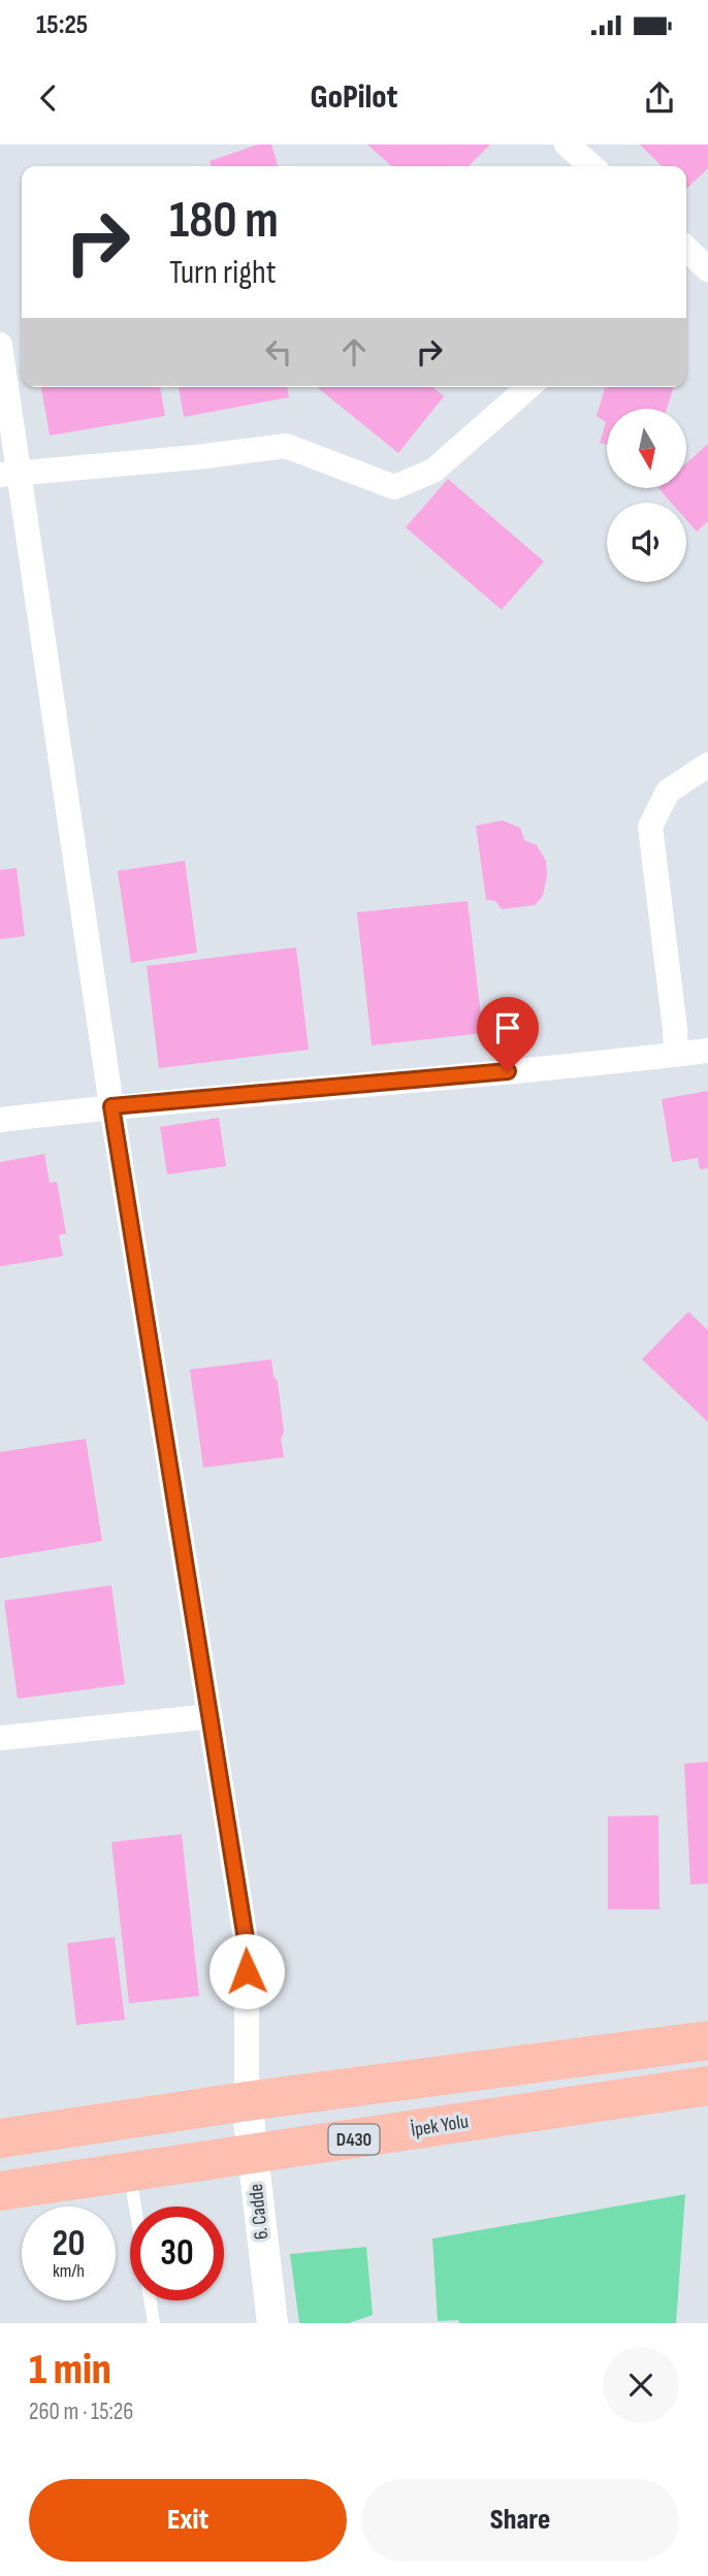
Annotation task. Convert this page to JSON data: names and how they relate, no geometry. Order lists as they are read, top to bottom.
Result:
{
  "streets": {
    "highway": ["İpek Yolu", "D430"],
    "street": ["6. Cadde"]
  },
  "crossings": [
    ["İpek Yolu", "6. Cadde"]
  ],
  "north": "bottom",
  "page": {
    "status": "15:25",
    "header": "GoPilot",
    "turn": ["180 m", "Turn right"],
    "speed": "20 km/h",
    "limit": "30",
    "heading": ["1 min", "260 m · 15:26"],
    "buttons": ["Exit", "Share"]
  }
}
